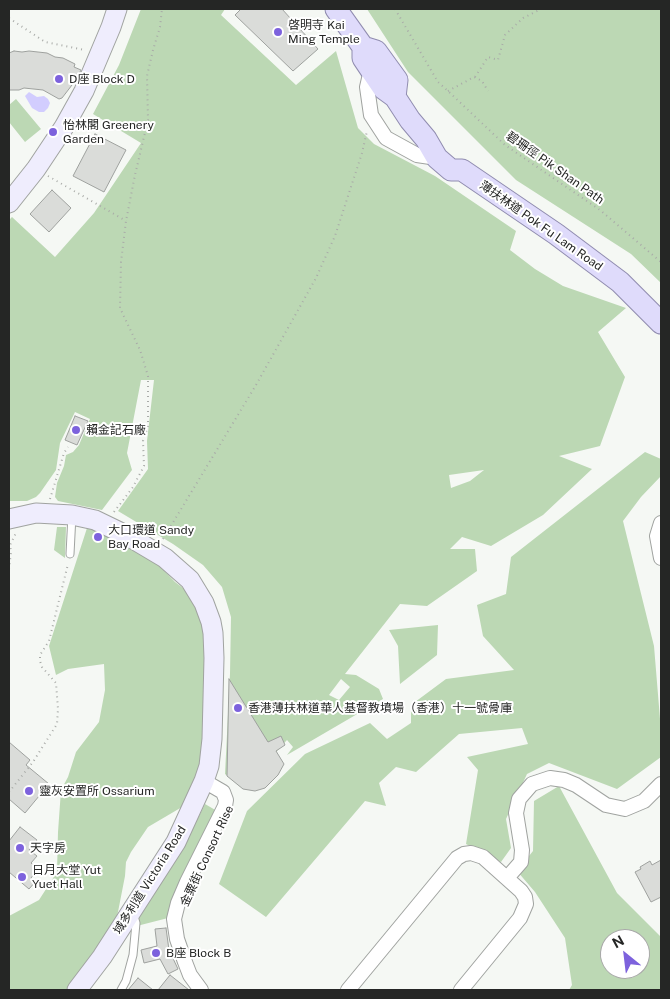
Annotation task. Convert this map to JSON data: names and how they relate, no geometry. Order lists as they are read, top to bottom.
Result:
{
  "streets": {
    "main road": ["薄扶林道 Pok Fu Lam Road", "域多利道 Victoria Road"],
    "street": ["金粟街 Consort Rise"],
    "path": ["碧珊徑 Pik Shan Path"]
  },
  "crossings": [
    ["金粟街 Consort Rise", "域多利道 Victoria Road"]
  ],
  "places": [
    "啓明寺 Kai Ming Temple",
    "D座 Block D",
    "怡林閣 Greenery Garden",
    "賴金記石廠",
    "大口環道 Sandy Bay Road",
    "香港薄扶林道華人基督教墳場（香港）十一號骨庫",
    "靈灰安置所 Ossarium",
    "天字房",
    "日月大堂 Yut Yuet Hall",
    "B座 Block B"
  ],
  "north": "top left"
}
